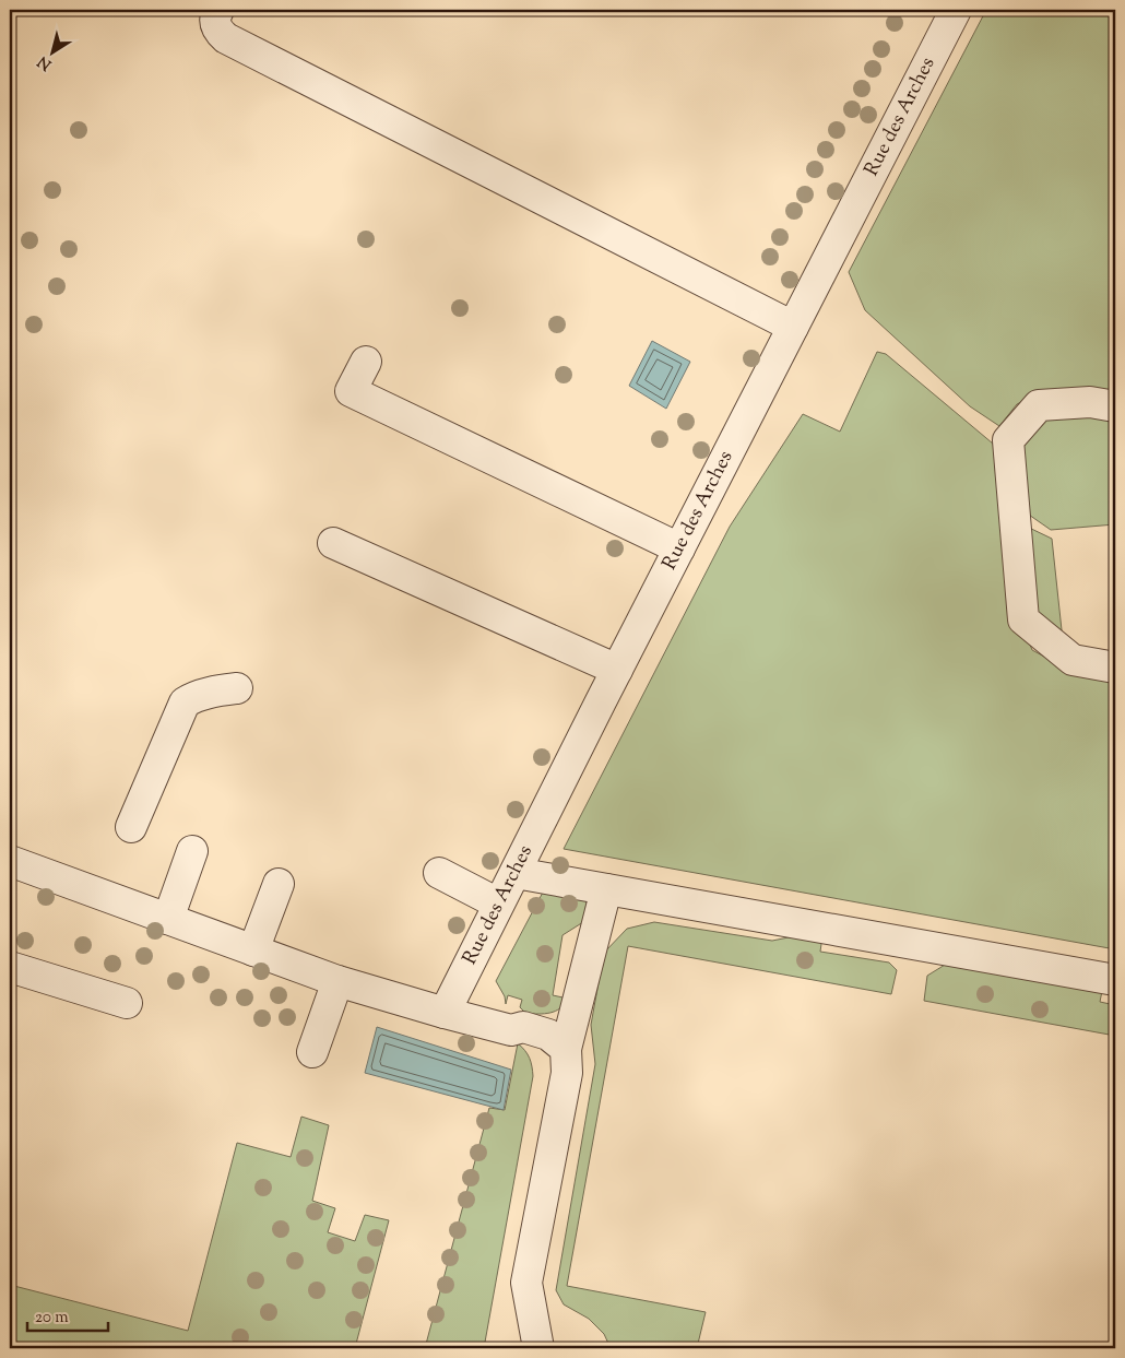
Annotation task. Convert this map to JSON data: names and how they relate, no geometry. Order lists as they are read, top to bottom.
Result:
{
  "streets": {
    "street": ["Rue des Arches"]
  },
  "scale_bar": "20 m",
  "north": "bottom left"
}
